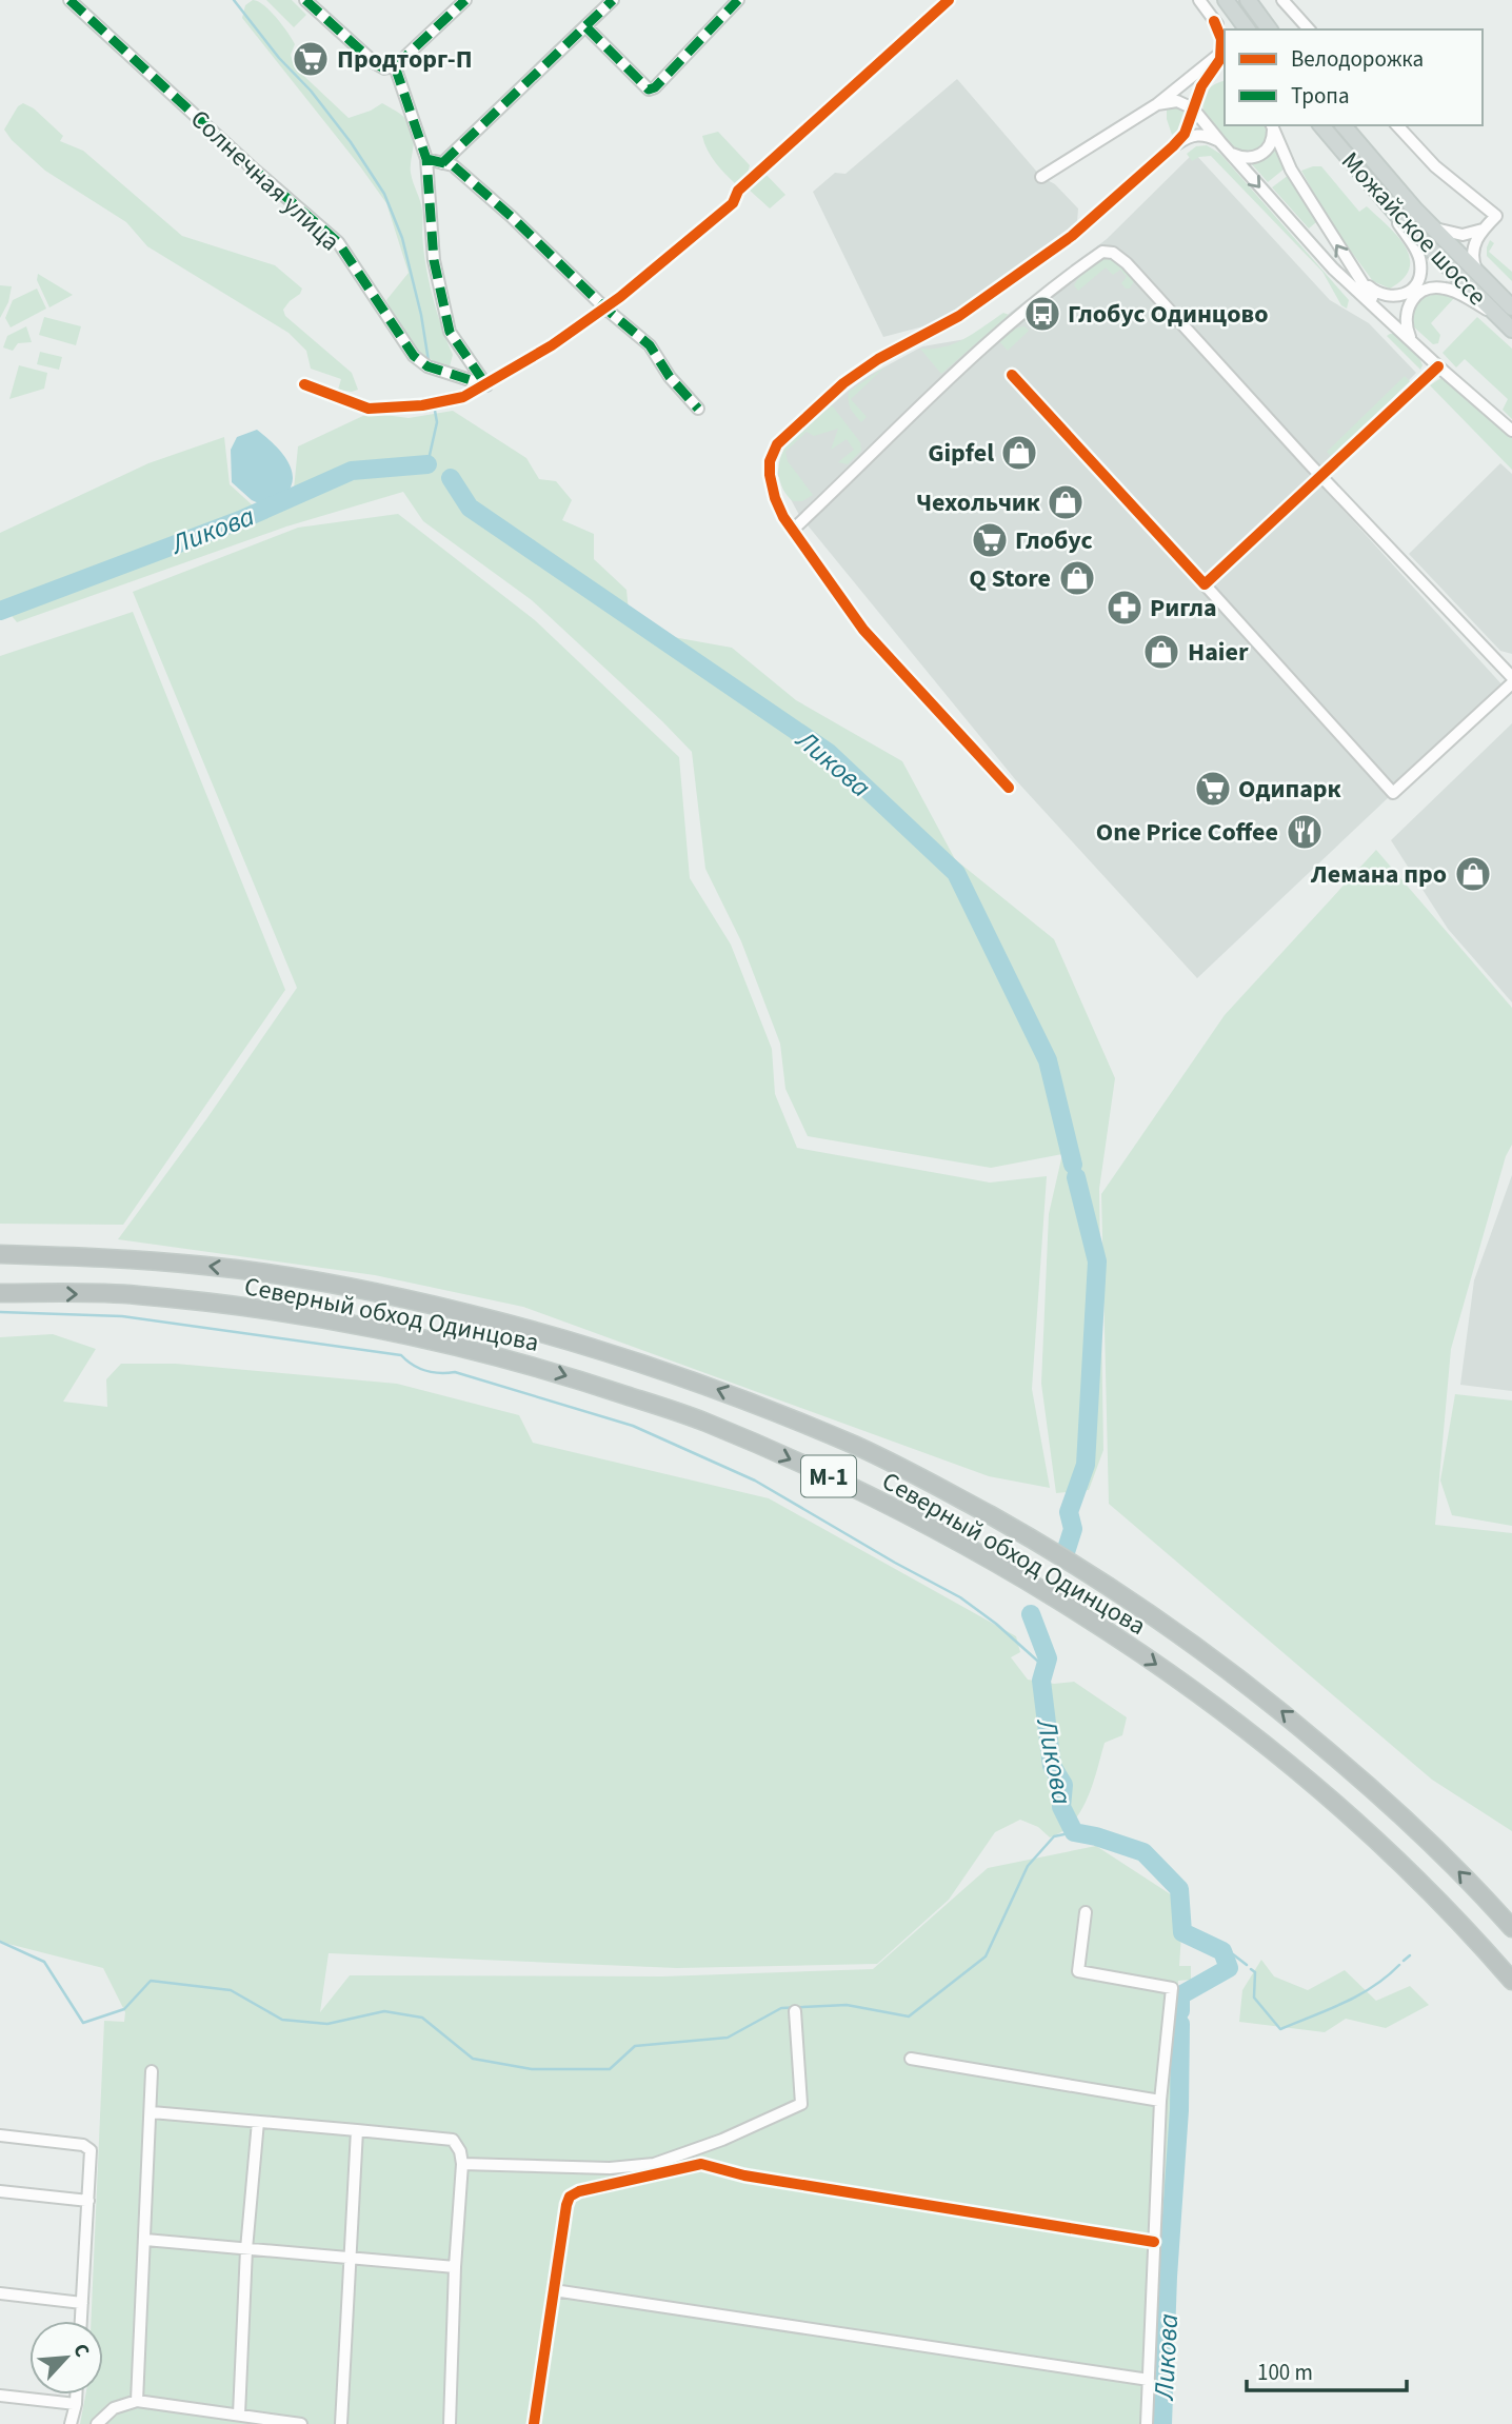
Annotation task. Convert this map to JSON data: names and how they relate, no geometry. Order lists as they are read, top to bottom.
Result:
{
  "streets": {
    "highway": ["Северный обход Одинцова", "М-1"],
    "main road": ["Можайское шоссе"],
    "street": ["Солнечная улица"]
  },
  "water": ["Ликова"],
  "places": {
    "supermarket": ["Продторг-П", "Глобус", "Одипарк"],
    "bus stop": ["Глобус Одинцово"],
    "shop": [
      "Gipfel",
      "Чехольчик",
      "Q Store",
      "Haier",
      "Лемана про"
    ],
    "pharmacy": ["Ригла"],
    "restaurant": ["One Price Coffee"]
  },
  "legend": ["Велодорожка", "Тропа"],
  "scale_bar": "100 m",
  "north": "top right"
}
